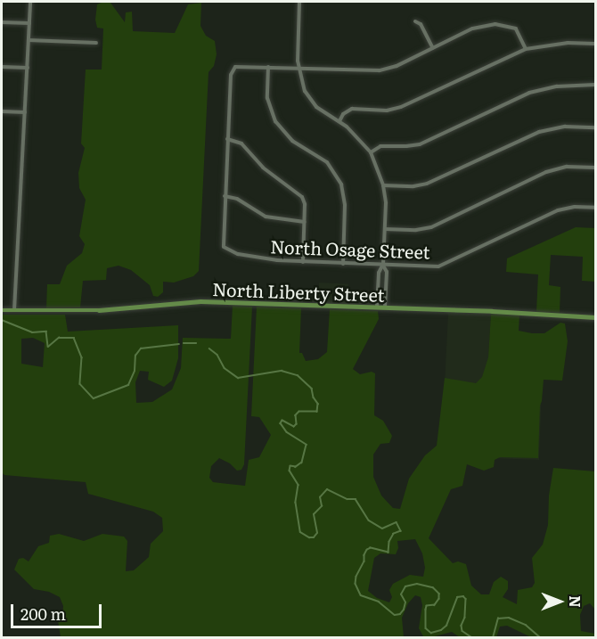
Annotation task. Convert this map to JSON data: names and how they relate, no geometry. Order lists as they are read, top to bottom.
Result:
{
  "streets": {
    "main road": ["North Liberty Street"],
    "street": ["North Osage Street"]
  },
  "scale_bar": "200 m",
  "north": "right"
}
